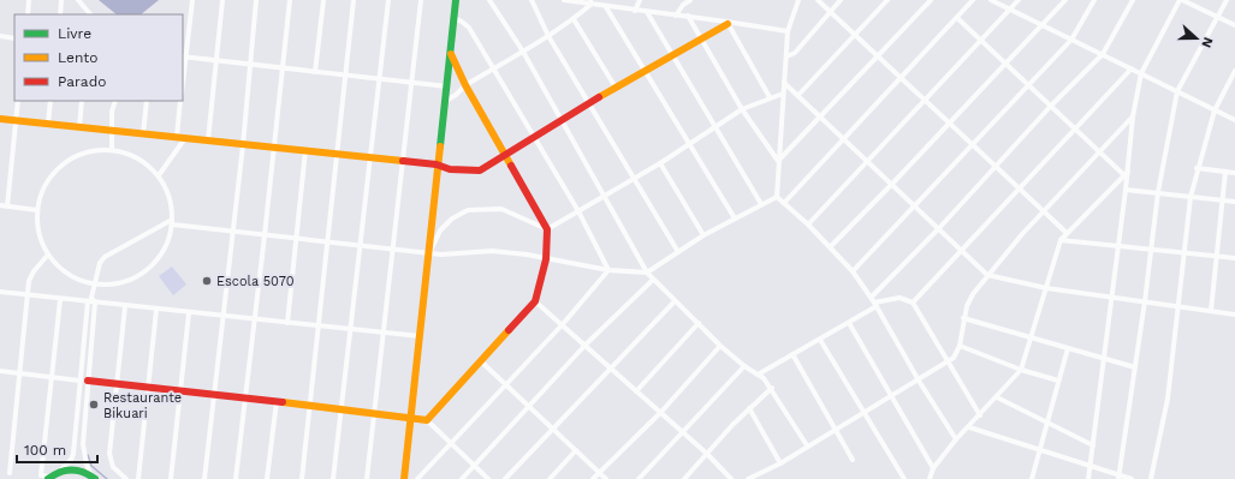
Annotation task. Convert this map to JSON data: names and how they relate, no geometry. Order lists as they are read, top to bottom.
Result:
{
  "places": ["Escola 5070", "Restaurante Bikuari"],
  "legend": ["Livre", "Lento", "Parado"],
  "scale_bar": "100 m",
  "north": "right"
}
